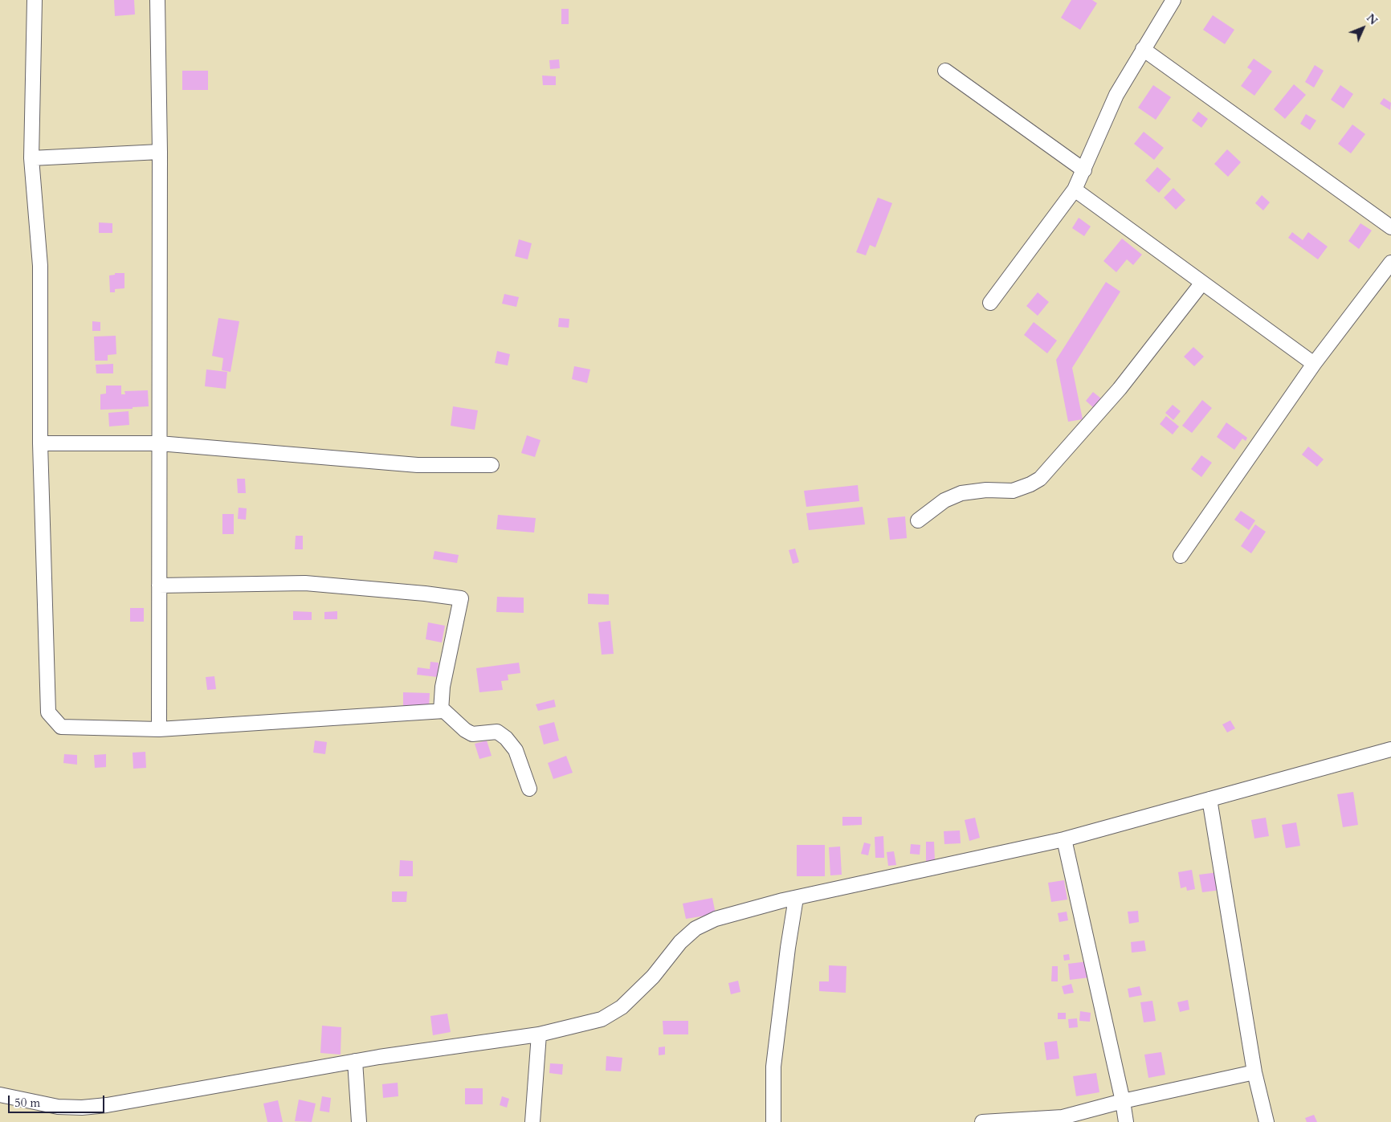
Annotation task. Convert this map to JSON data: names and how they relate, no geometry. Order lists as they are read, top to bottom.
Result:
{
  "scale_bar": "50 m",
  "north": "top right"
}
